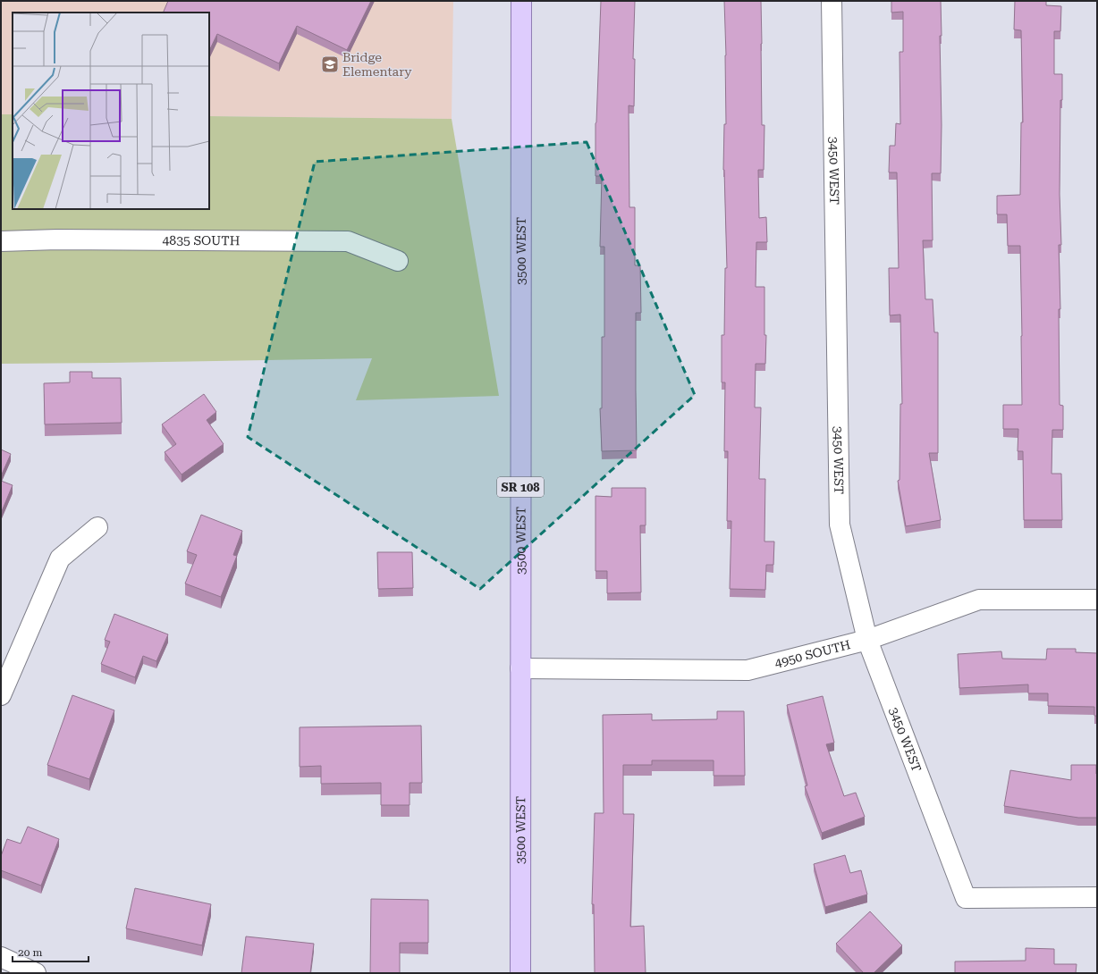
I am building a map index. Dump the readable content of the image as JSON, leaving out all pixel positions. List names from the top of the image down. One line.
{"streets":{"main road":["3500 WEST","SR 108"],"street":["3450 WEST","4835 SOUTH","4950 SOUTH"]},"crossings":[["3450 WEST","4950 SOUTH"],["3500 WEST","4950 SOUTH"]],"places":{"school or university":["Bridge Elementary"]},"scale_bar":"20 m"}
